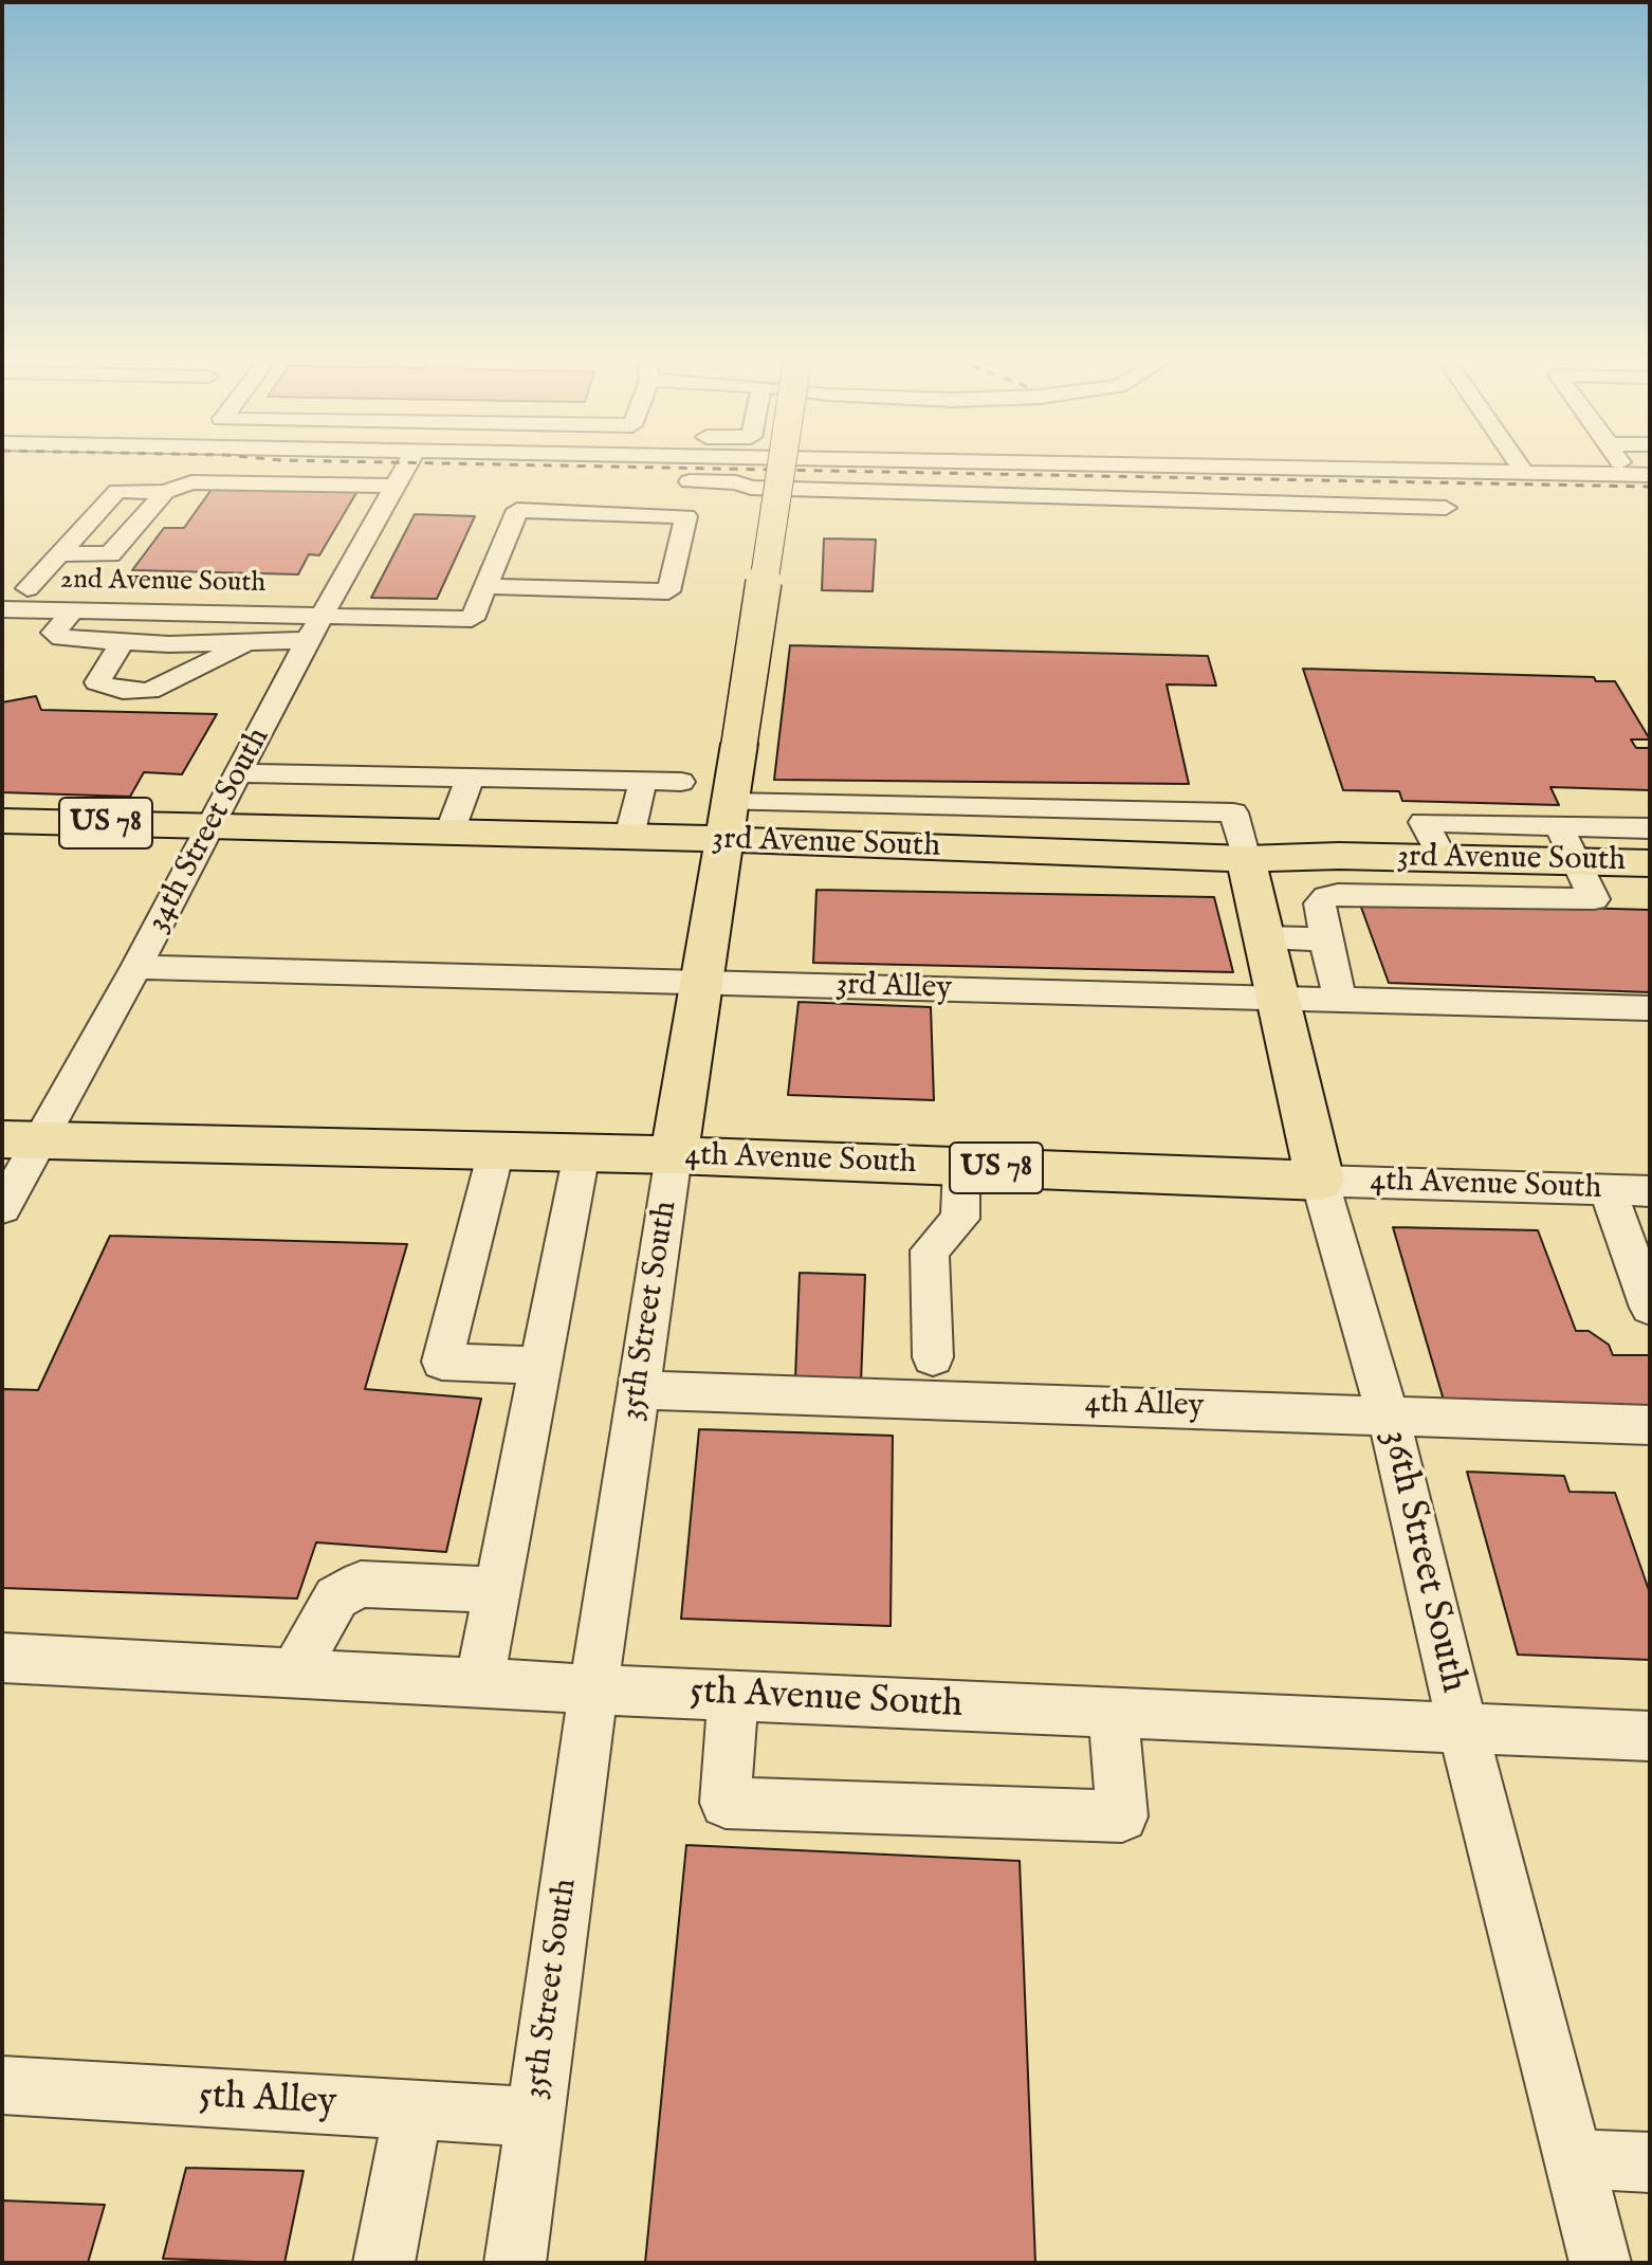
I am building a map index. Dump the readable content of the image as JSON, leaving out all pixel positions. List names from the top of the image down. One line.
{"streets":{"main road":["US 78","3rd Avenue South","4th Avenue South","35th Street South","36th Street South"],"street":["2nd Avenue South","34th Street South","3rd Alley","4th Alley","5th Avenue South","5th Alley"]},"crossings":[["2nd Avenue South","34th Street South"],["34th Street South","3rd Avenue South"],["34th Street South","3rd Alley"],["34th Street South","4th Avenue South"],["3rd Avenue South","35th Street South"],["3rd Avenue South","36th Street South"],["3rd Alley","35th Street South"],["3rd Alley","36th Street South"],["4th Avenue South","35th Street South"],["4th Avenue South","36th Street South"],["35th Street South","4th Alley"],["35th Street South","5th Avenue South"],["35th Street South","5th Alley"],["4th Alley","36th Street South"],["36th Street South","5th Avenue South"]]}
